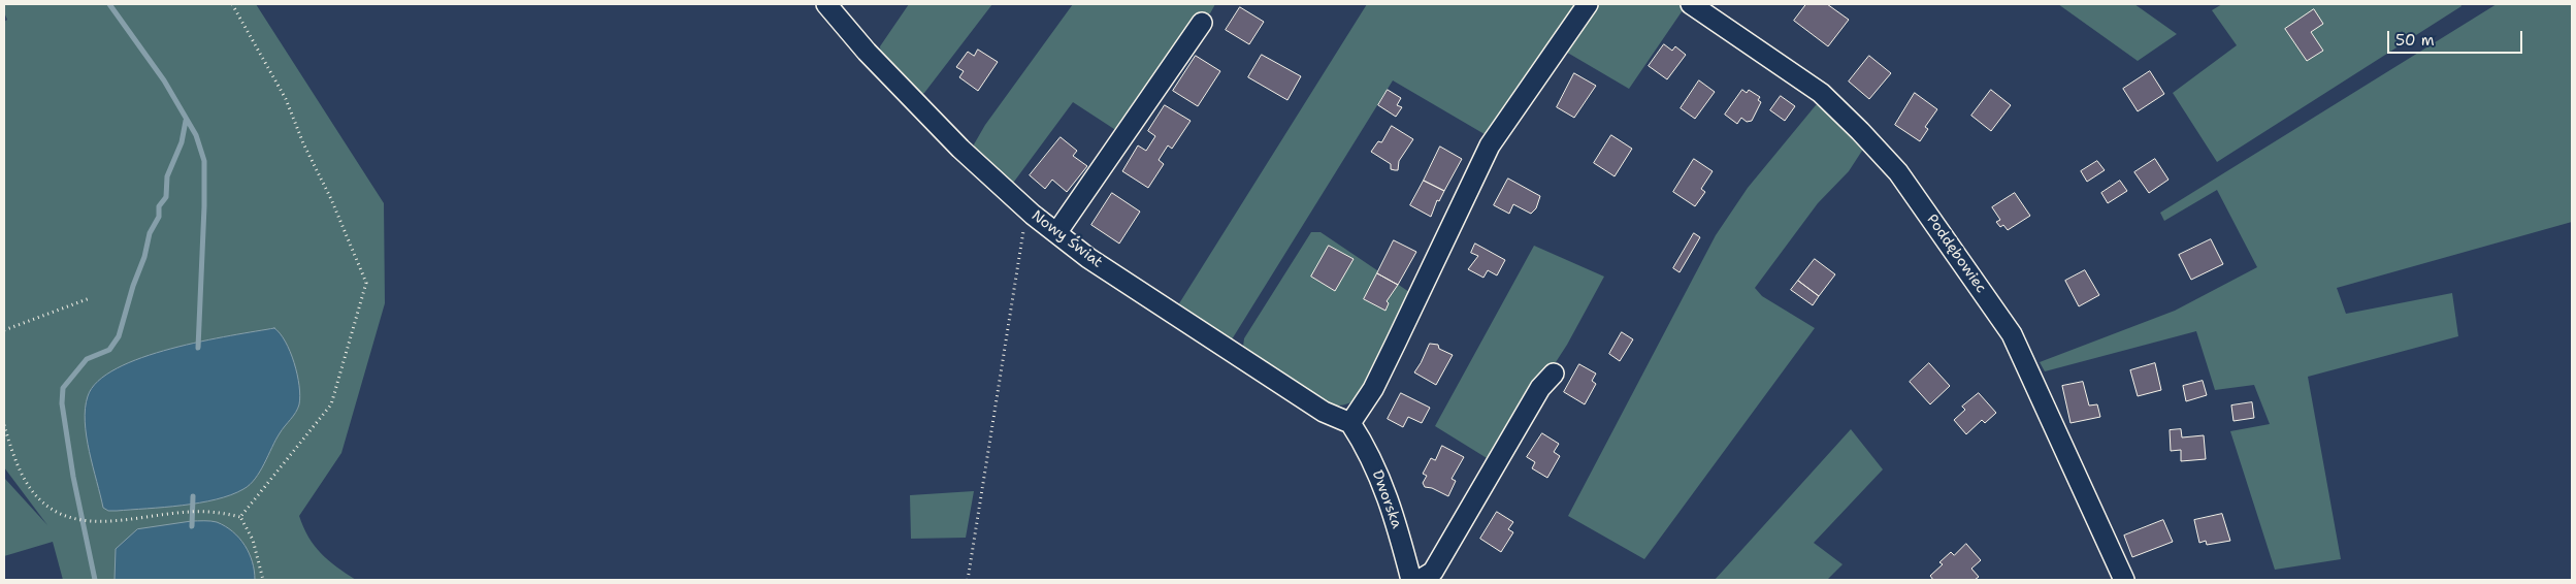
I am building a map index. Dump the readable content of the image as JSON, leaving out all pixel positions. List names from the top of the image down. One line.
{"streets":{"street":["Nowy Świat","Poddębowiec","Dworska"]},"crossings":[["Nowy Świat","Dworska"]],"scale_bar":"50 m"}
